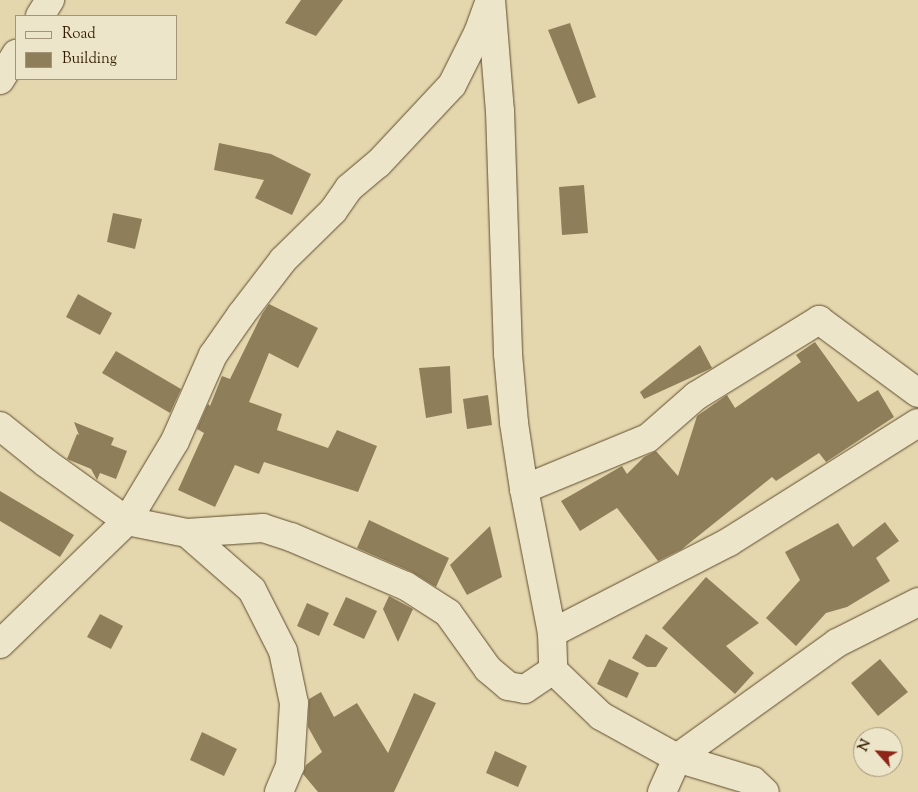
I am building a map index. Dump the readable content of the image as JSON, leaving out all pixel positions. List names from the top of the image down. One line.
{"legend":["Road","Building"],"north":"top left"}
